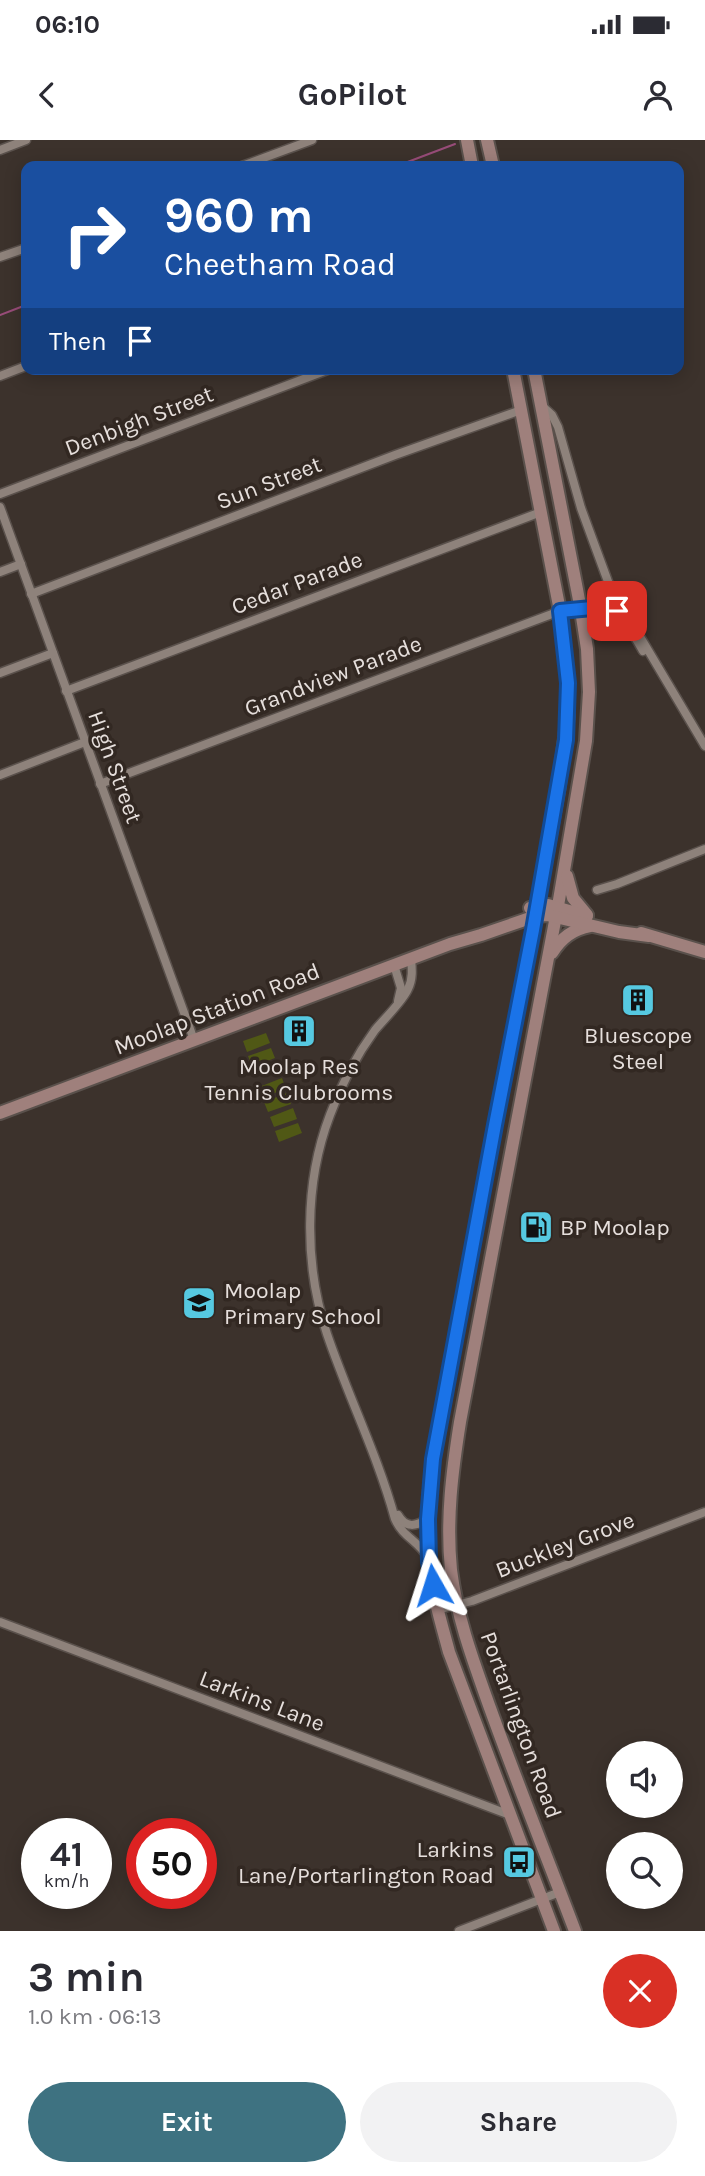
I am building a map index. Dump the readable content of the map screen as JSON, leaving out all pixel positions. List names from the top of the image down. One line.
{"streets":{"main road":["Moolap Station Road","Portarlington Road"],"street":["Denbigh Street","Sun Street","Cedar Parade","Grandview Parade","High Street","Buckley Grove","Larkins Lane"]},"crossings":[["Sun Street","High Street"],["Sun Street","Portarlington Road"],["Cedar Parade","High Street"],["Cedar Parade","Portarlington Road"],["Grandview Parade","High Street"],["Grandview Parade","Portarlington Road"],["High Street","Moolap Station Road"],["Moolap Station Road","Portarlington Road"],["Buckley Grove","Portarlington Road"],["Larkins Lane","Portarlington Road"]],"places":{"building":["Bluescope Steel","Moolap Res Tennis Clubrooms"],"fuel station":["BP Moolap"],"school or university":["Moolap Primary School"],"bus stop":["Larkins Lane/Portarlington Road"]},"page":{"status":"06:10","header":"GoPilot","turn":["960 m","Cheetham Road"],"then":"Then","speed":"41 km/h","limit":"50","heading":["3 min","1.0 km · 06:13"],"buttons":["Exit","Share"]}}
